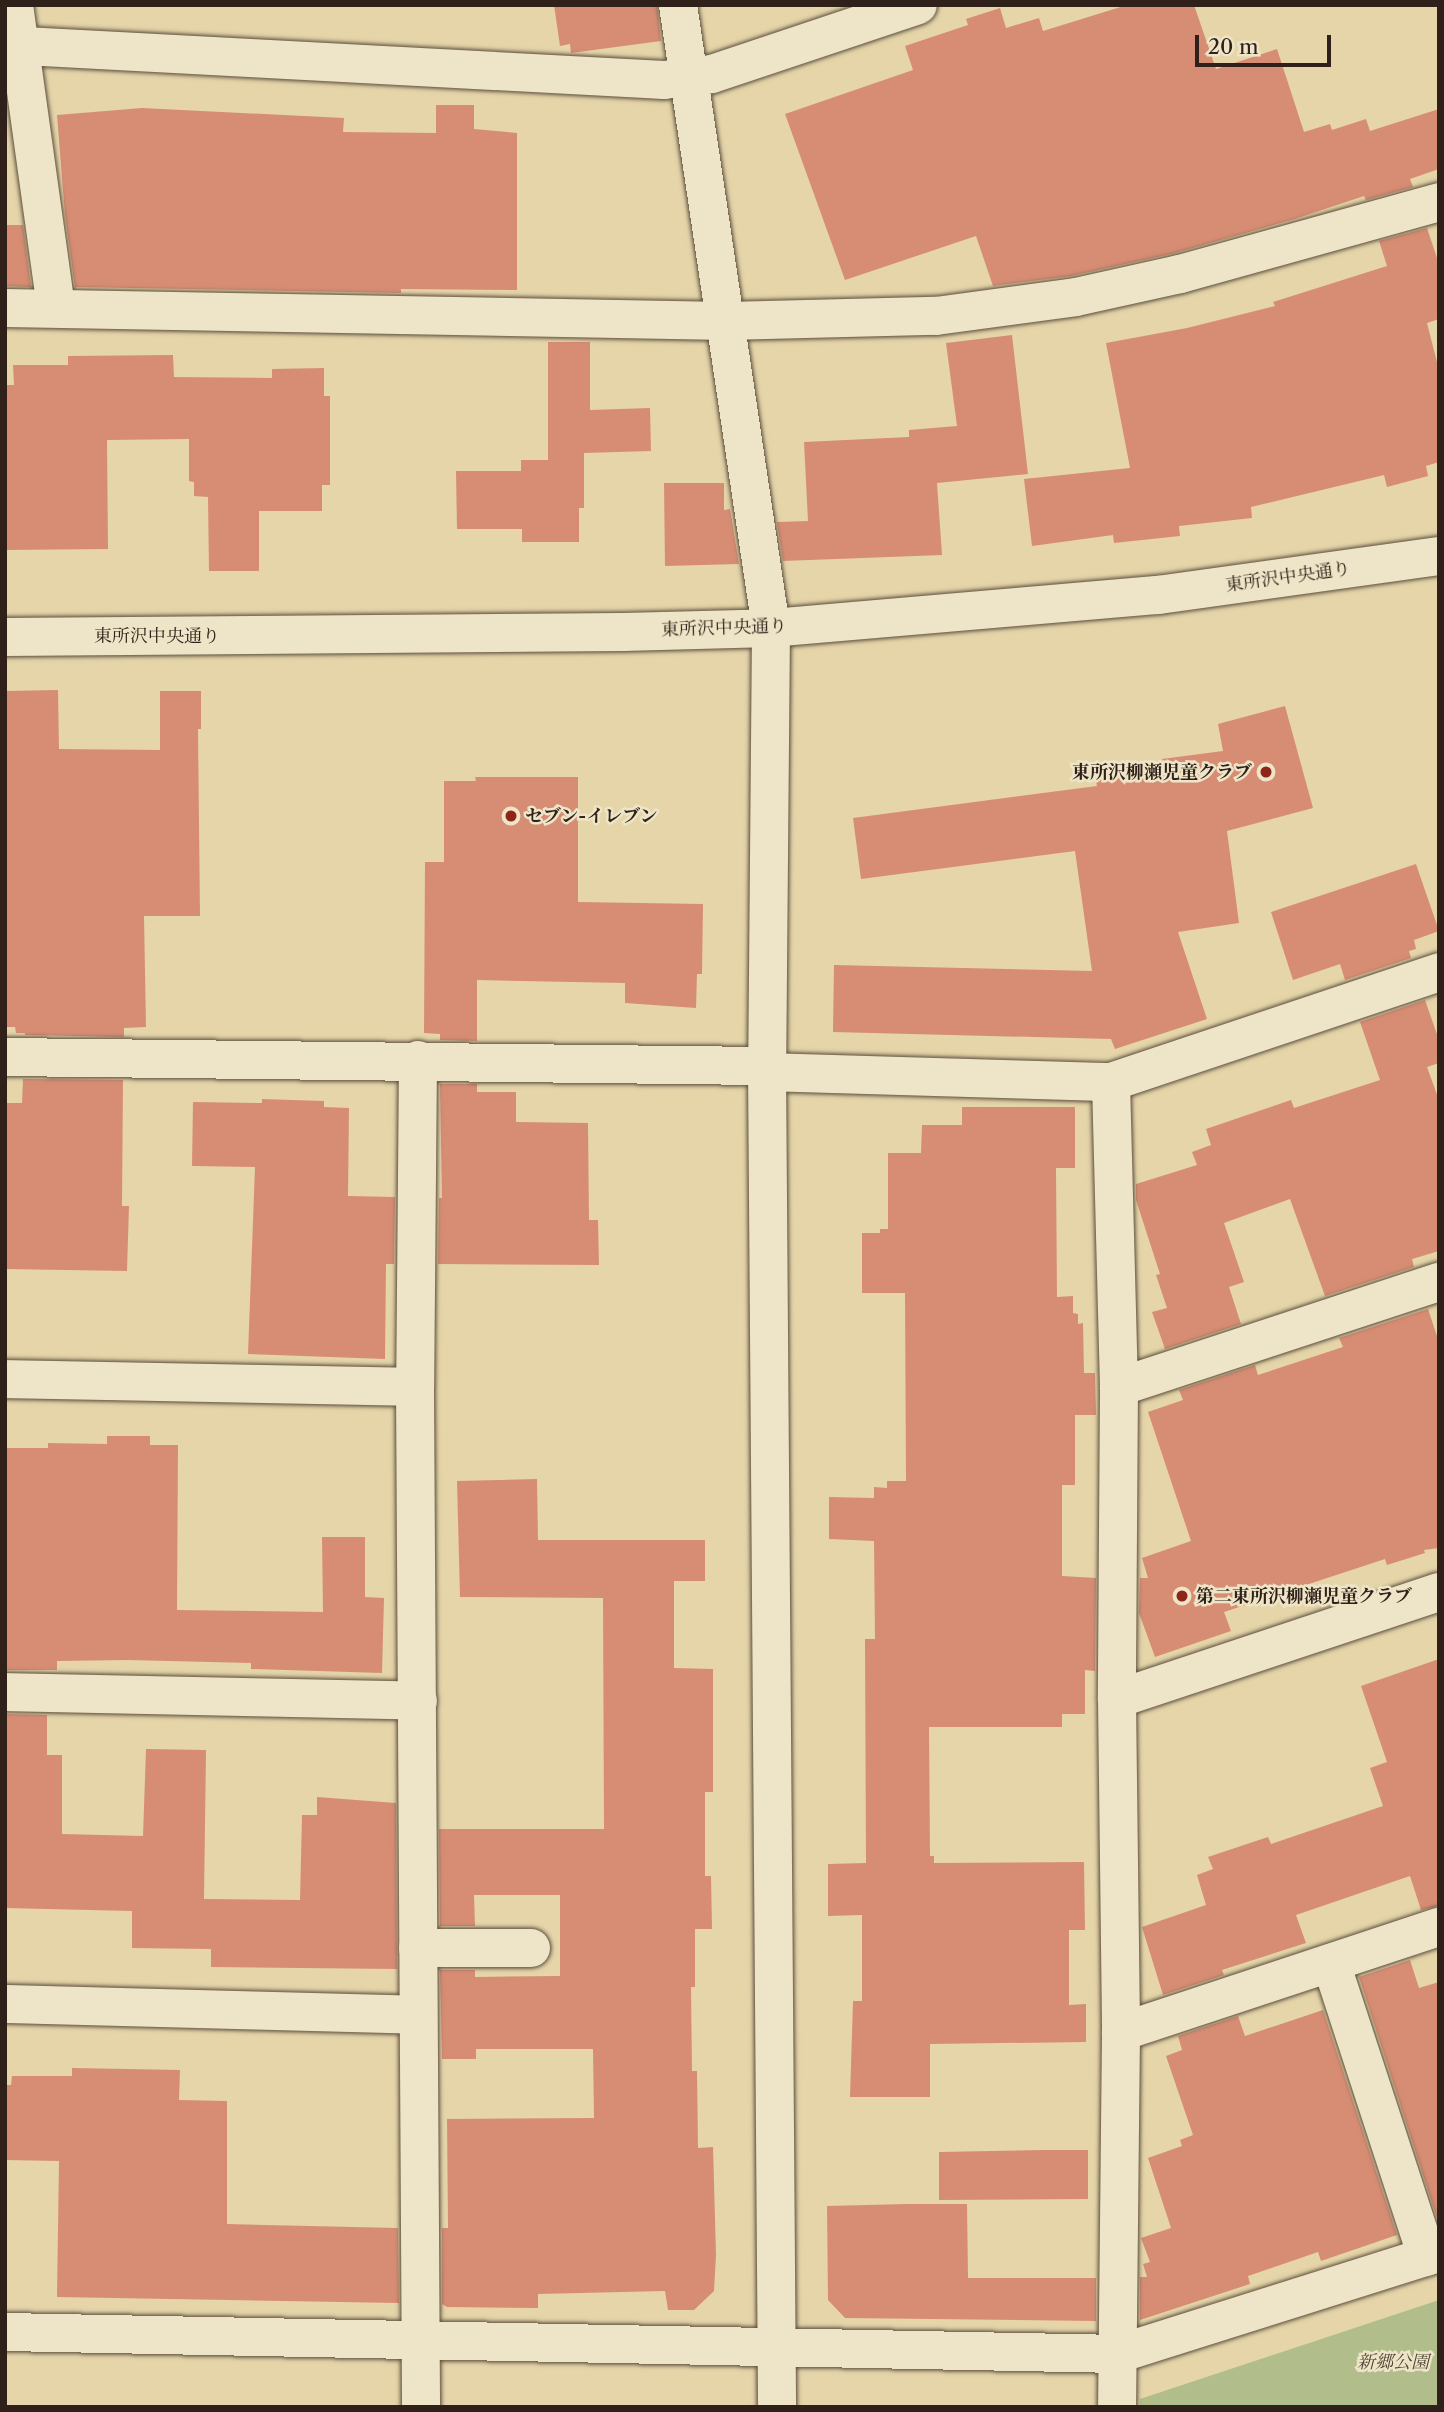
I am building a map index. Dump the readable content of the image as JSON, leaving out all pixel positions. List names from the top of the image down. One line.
{"streets":{"street":["東所沢中央通り"]},"parks":["新郷公園"],"places":["東所沢柳瀬児童クラブ","セブン-イレブン","第二東所沢柳瀬児童クラブ"],"scale_bar":"20 m"}
